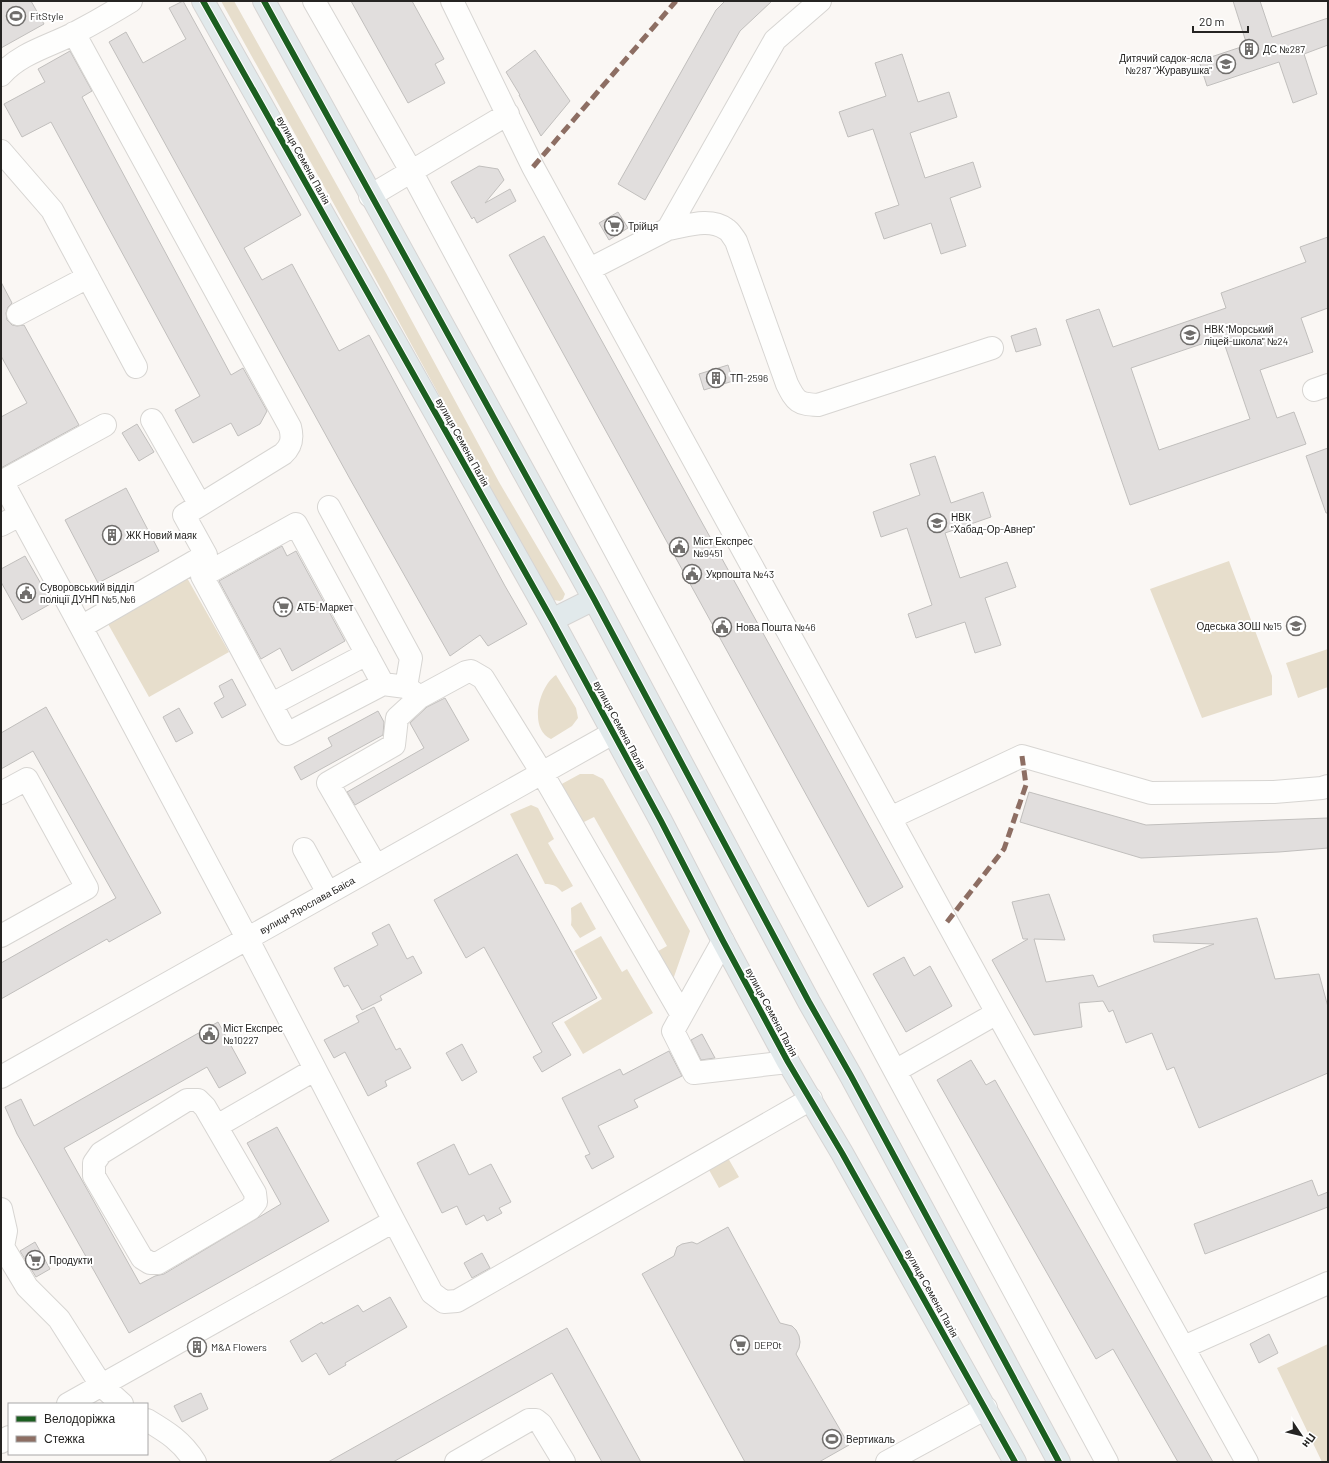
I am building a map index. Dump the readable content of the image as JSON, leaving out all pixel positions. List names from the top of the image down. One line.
{"streets":{"main road":["вулиця Семена Палія"],"street":["вулиця Ярослава Баіса"]},"crossings":[["вулиця Семена Палія","вулиця Ярослава Баіса"]],"places":{"sports":["FitStyle","Вертикаль"],"building":["ДС №287","ТП-2596","ЖК Новий маяк","M&A Flowers"],"school or university":["Дитячий садок-ясла №287 \"Журавушка\"","НВК \"Морський ліцей-школа\" №24","НВК \"Хабад-Ор-Авнер\"","Одеська ЗОШ №15"],"supermarket":["Трійця","АТБ-Маркет","Продукти","DEPOt"],"public building":["Міст Експрес №9451","Укрпошта №43","Суворовський відділ поліції ДУНП №5,№6","Нова Пошта №46","Міст Експрес №10227"]},"legend":["Велодоріжка","Стежка"],"scale_bar":"20 m","north":"bottom right"}
